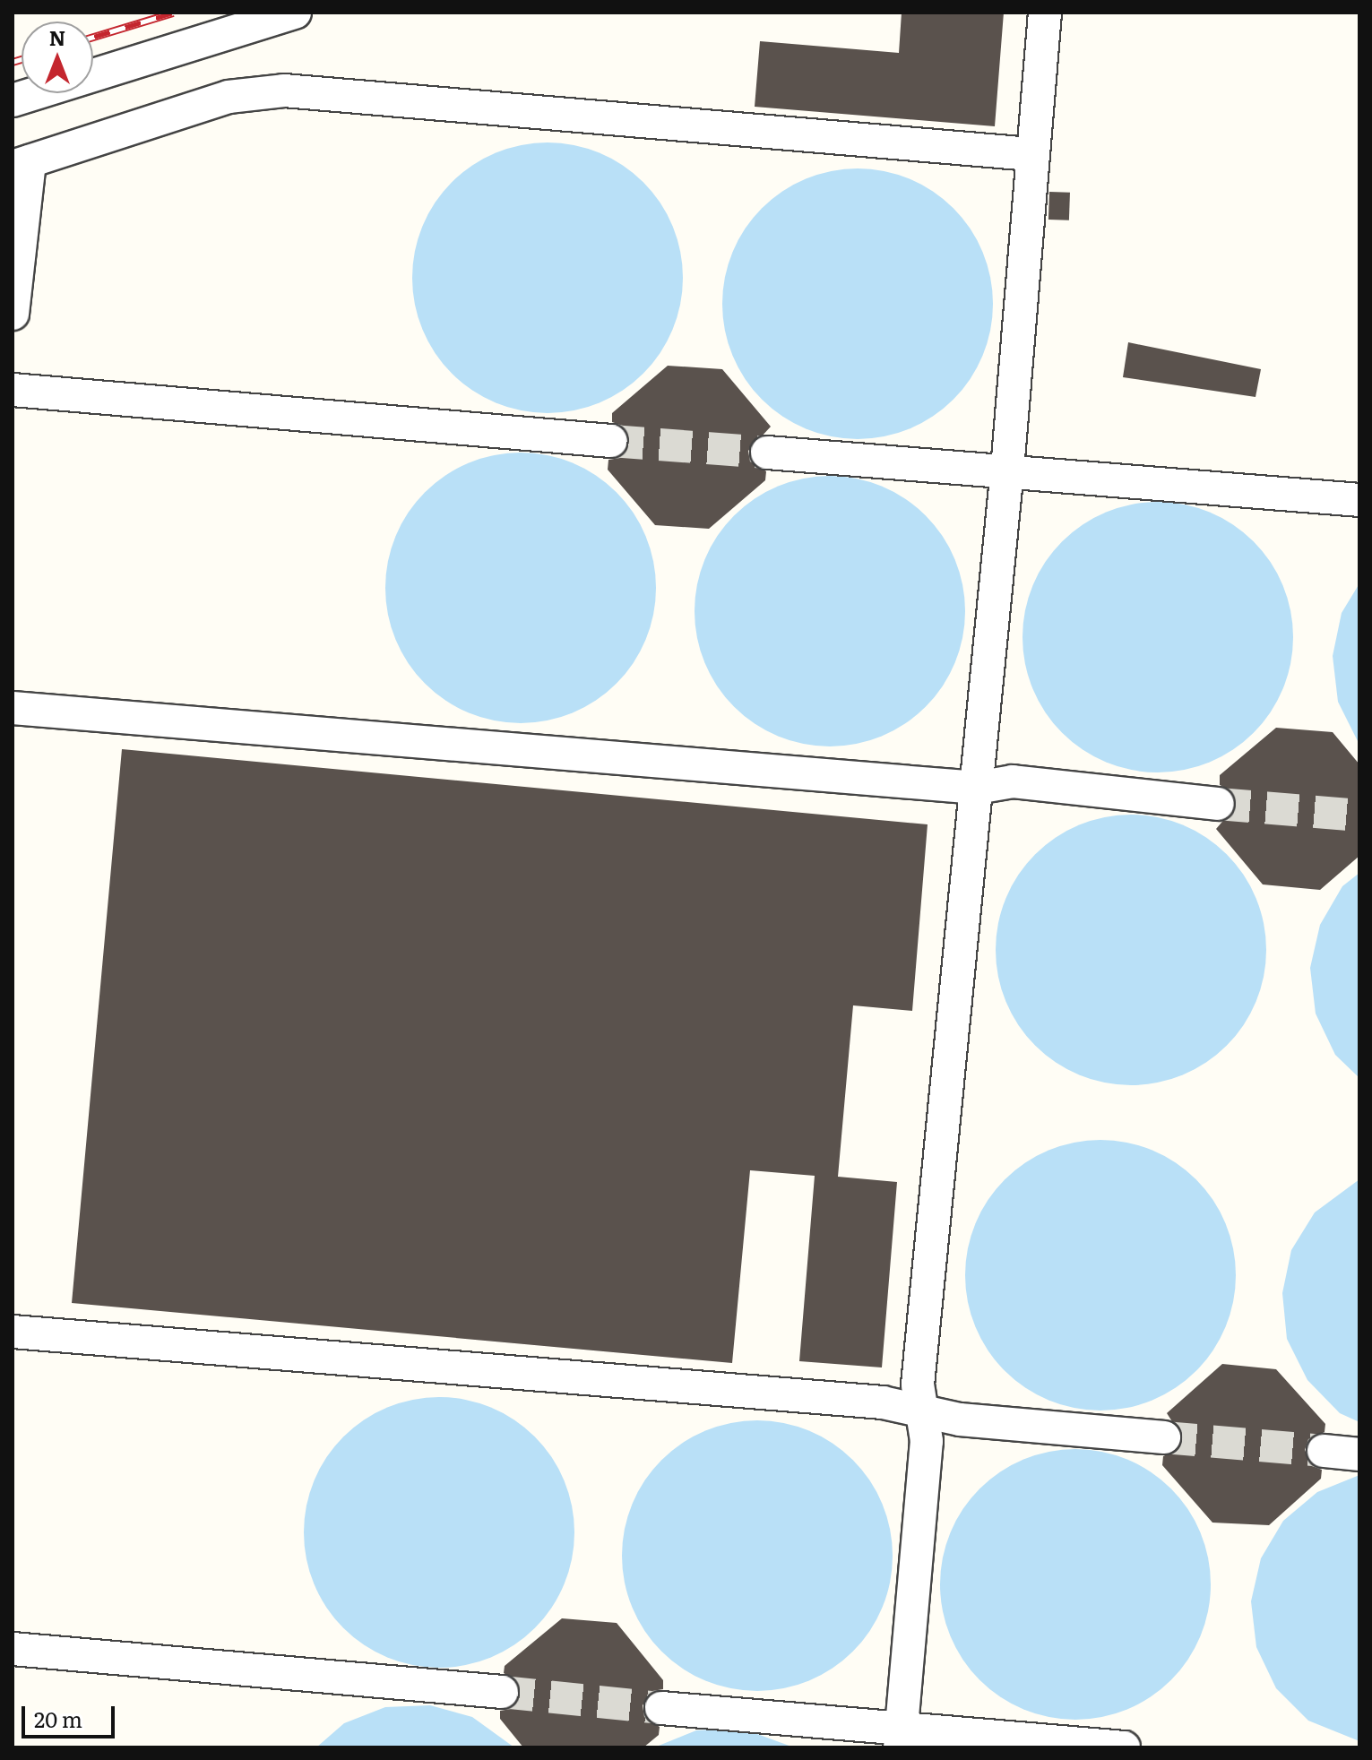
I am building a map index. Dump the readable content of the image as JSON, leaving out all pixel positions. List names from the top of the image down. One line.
{"scale_bar":"20 m","north":"top"}
